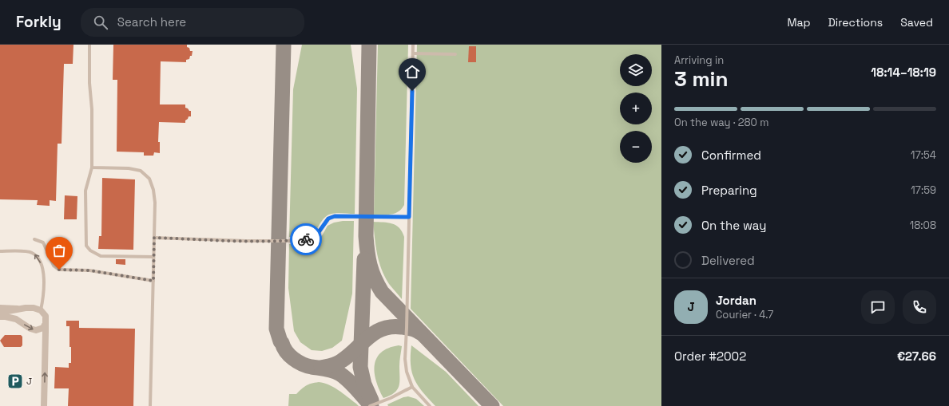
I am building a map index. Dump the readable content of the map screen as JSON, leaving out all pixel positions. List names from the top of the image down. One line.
{"places":{"parking":["J"]},"page":{"header":"Forkly","search":"Search here","nav":["Map","Directions","Saved"],"heading":["3 min","Arriving in","18:14–18:19"],"panel":["Jordan","Courier · 4.7","Order #2002","€27.66"],"map_buttons":["+","−"],"bar":"On the way · 280 m","list":[["Confirmed","17:54"],["Preparing","17:59"],["On the way","18:08"],"Delivered"],"round":"J"}}
